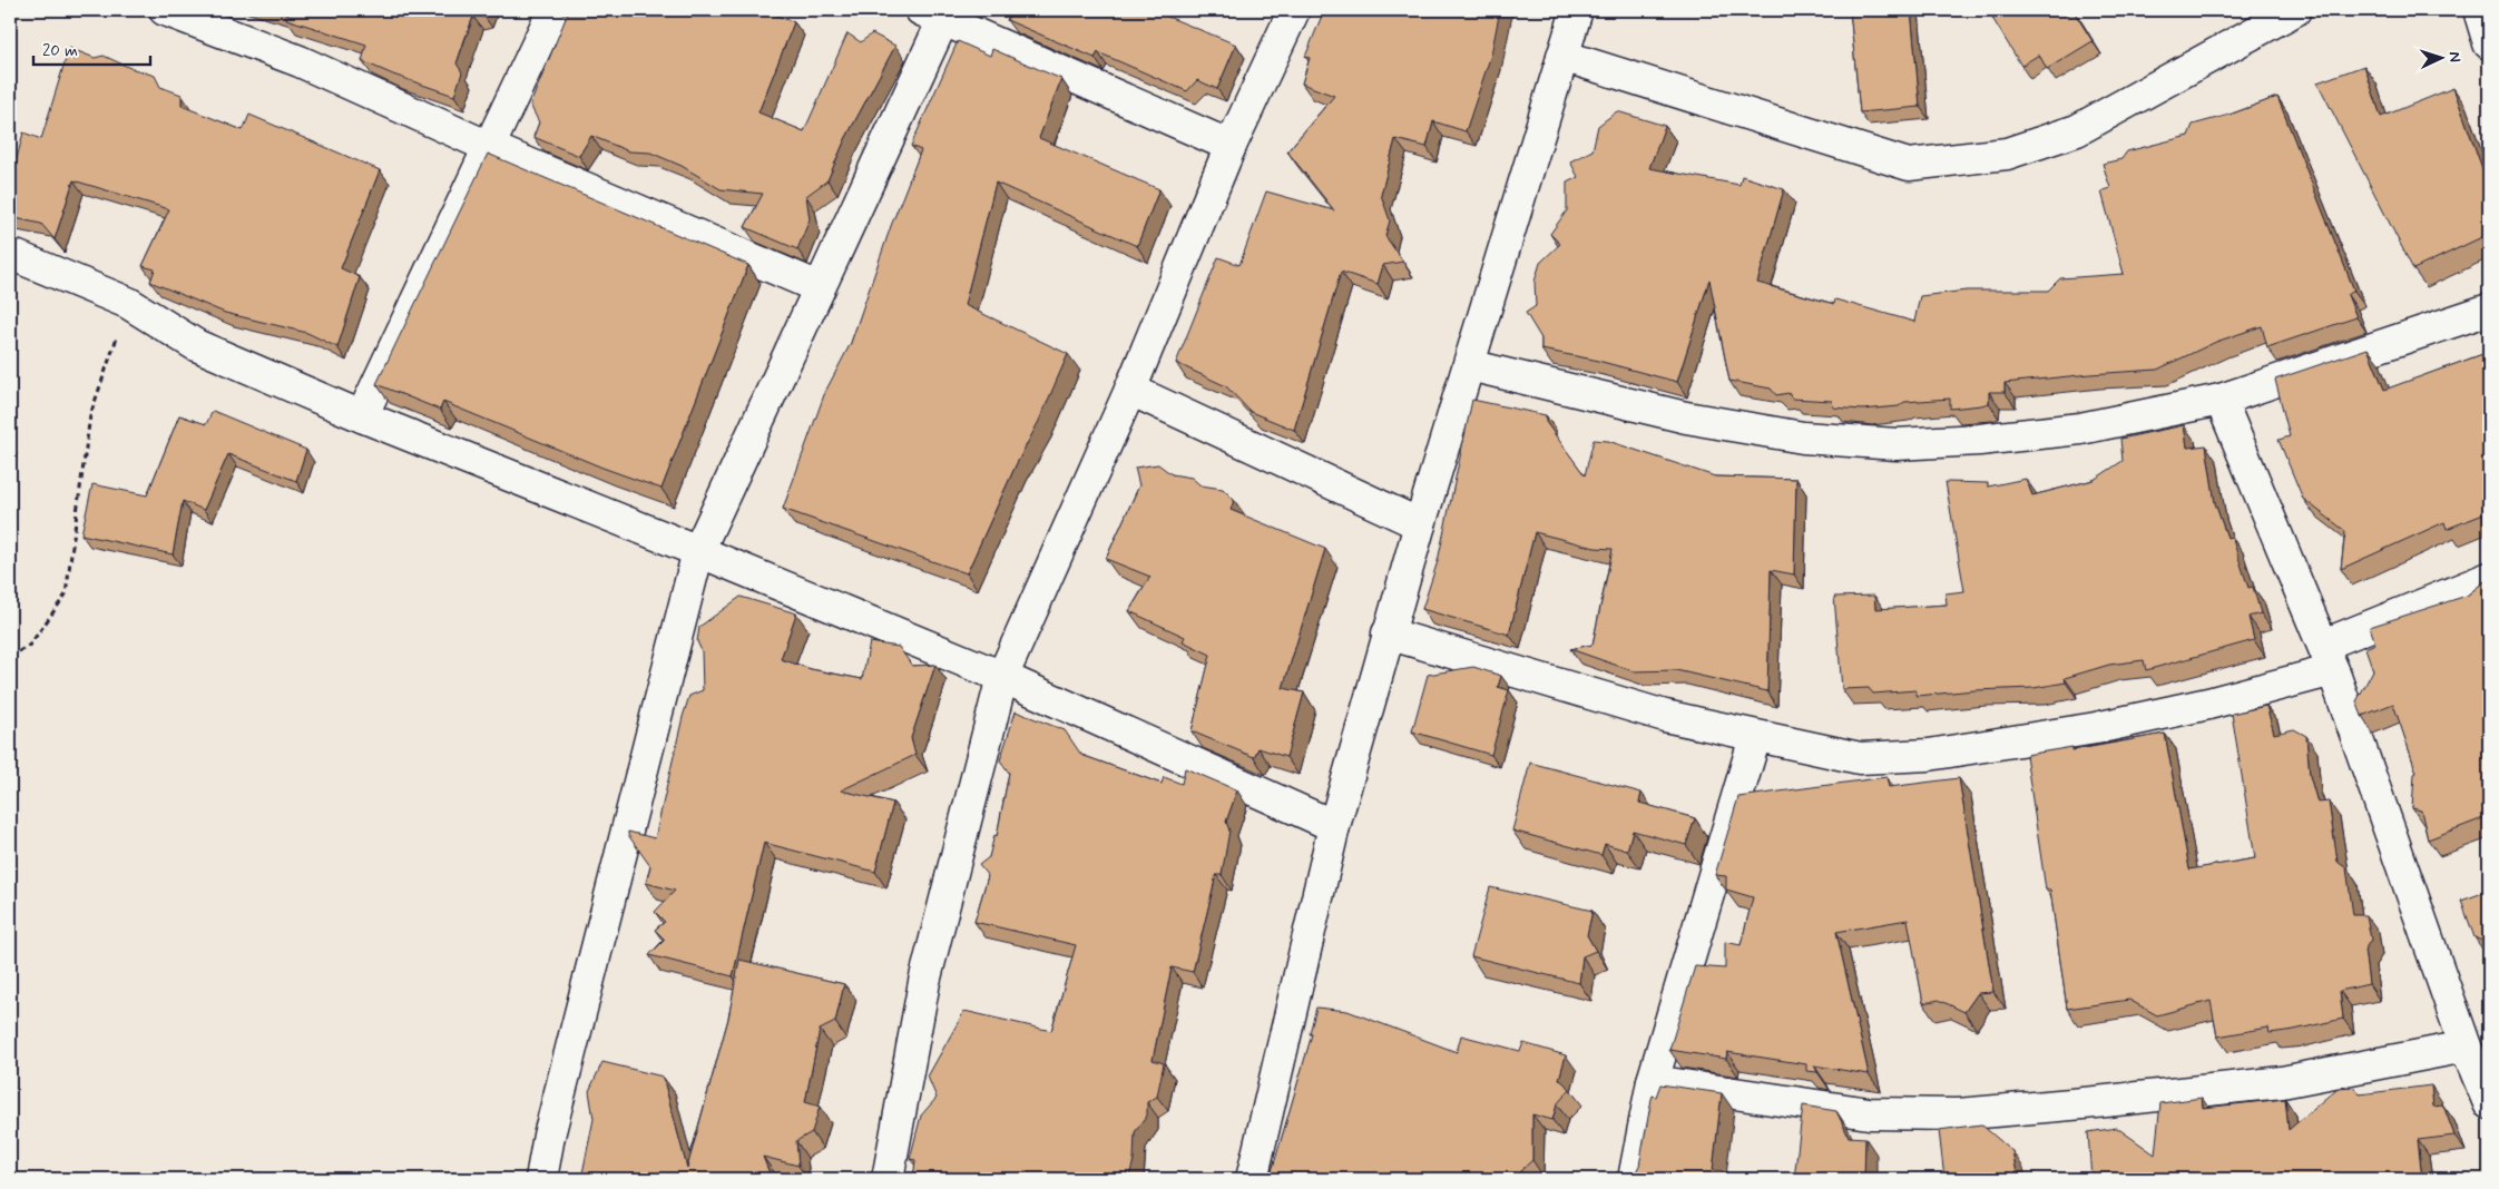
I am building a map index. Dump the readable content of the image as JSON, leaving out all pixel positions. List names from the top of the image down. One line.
{"scale_bar":"20 m","north":"right"}
